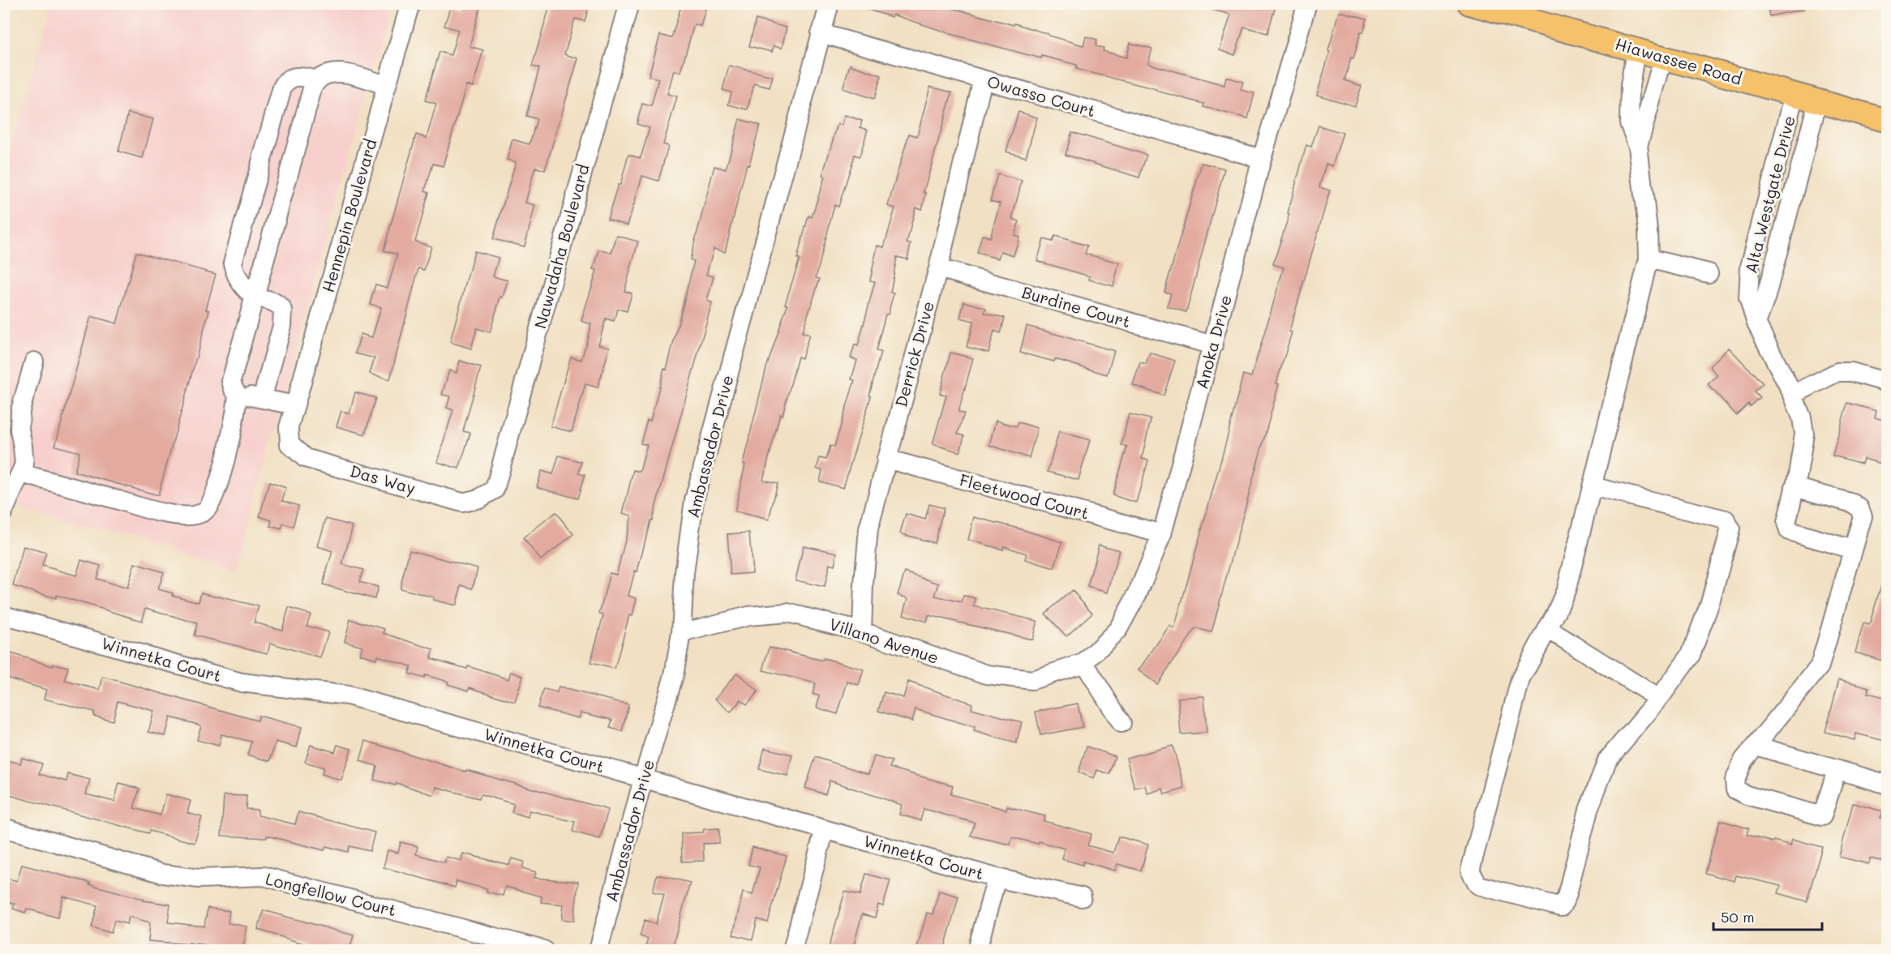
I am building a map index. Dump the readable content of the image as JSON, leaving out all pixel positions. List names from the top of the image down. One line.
{"streets":{"main road":["Hiawassee Road"],"street":["Owasso Court","Alta Westgate Drive","Hennepin Boulevard","Nawadaha Boulevard","Burdine Court","Anoka Drive","Derrick Drive","Ambassador Drive","Das Way","Fleetwood Court","Villano Avenue","Winnetka Court","Longfellow Court"]},"crossings":[["Hiawassee Road","Alta Westgate Drive"],["Owasso Court","Anoka Drive"],["Owasso Court","Derrick Drive"],["Owasso Court","Ambassador Drive"],["Hennepin Boulevard","Das Way"],["Nawadaha Boulevard","Das Way"],["Burdine Court","Anoka Drive"],["Burdine Court","Derrick Drive"],["Anoka Drive","Fleetwood Court"],["Anoka Drive","Villano Avenue"],["Derrick Drive","Fleetwood Court"],["Derrick Drive","Villano Avenue"],["Ambassador Drive","Villano Avenue"],["Ambassador Drive","Winnetka Court"]],"scale_bar":"50 m"}
